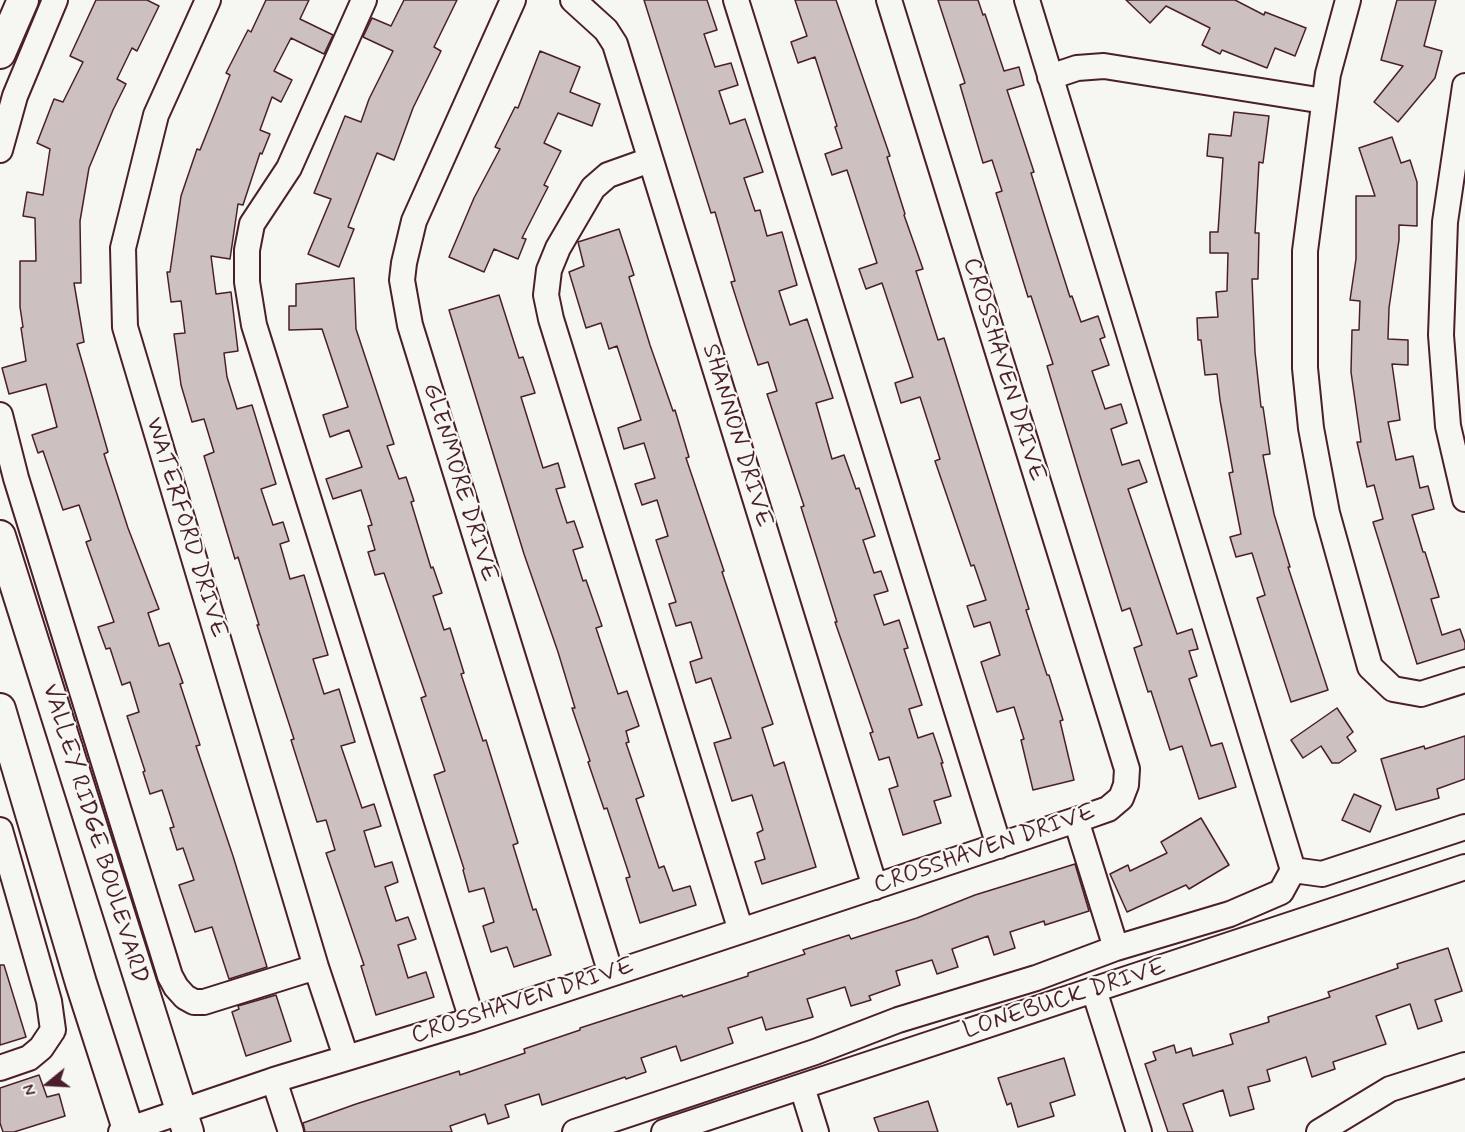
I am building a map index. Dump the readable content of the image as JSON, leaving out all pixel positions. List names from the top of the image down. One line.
{"streets":{"main road":["VALLEY RIDGE BOULEVARD"],"street":["CROSSHAVEN DRIVE","SHANNON DRIVE","GLENMORE DRIVE","WATERFORD DRIVE","LONEBUCK DRIVE"]},"crossings":[["CROSSHAVEN DRIVE","SHANNON DRIVE"],["CROSSHAVEN DRIVE","GLENMORE DRIVE"],["CROSSHAVEN DRIVE","WATERFORD DRIVE"],["CROSSHAVEN DRIVE","VALLEY RIDGE BOULEVARD"]],"north":"left"}
